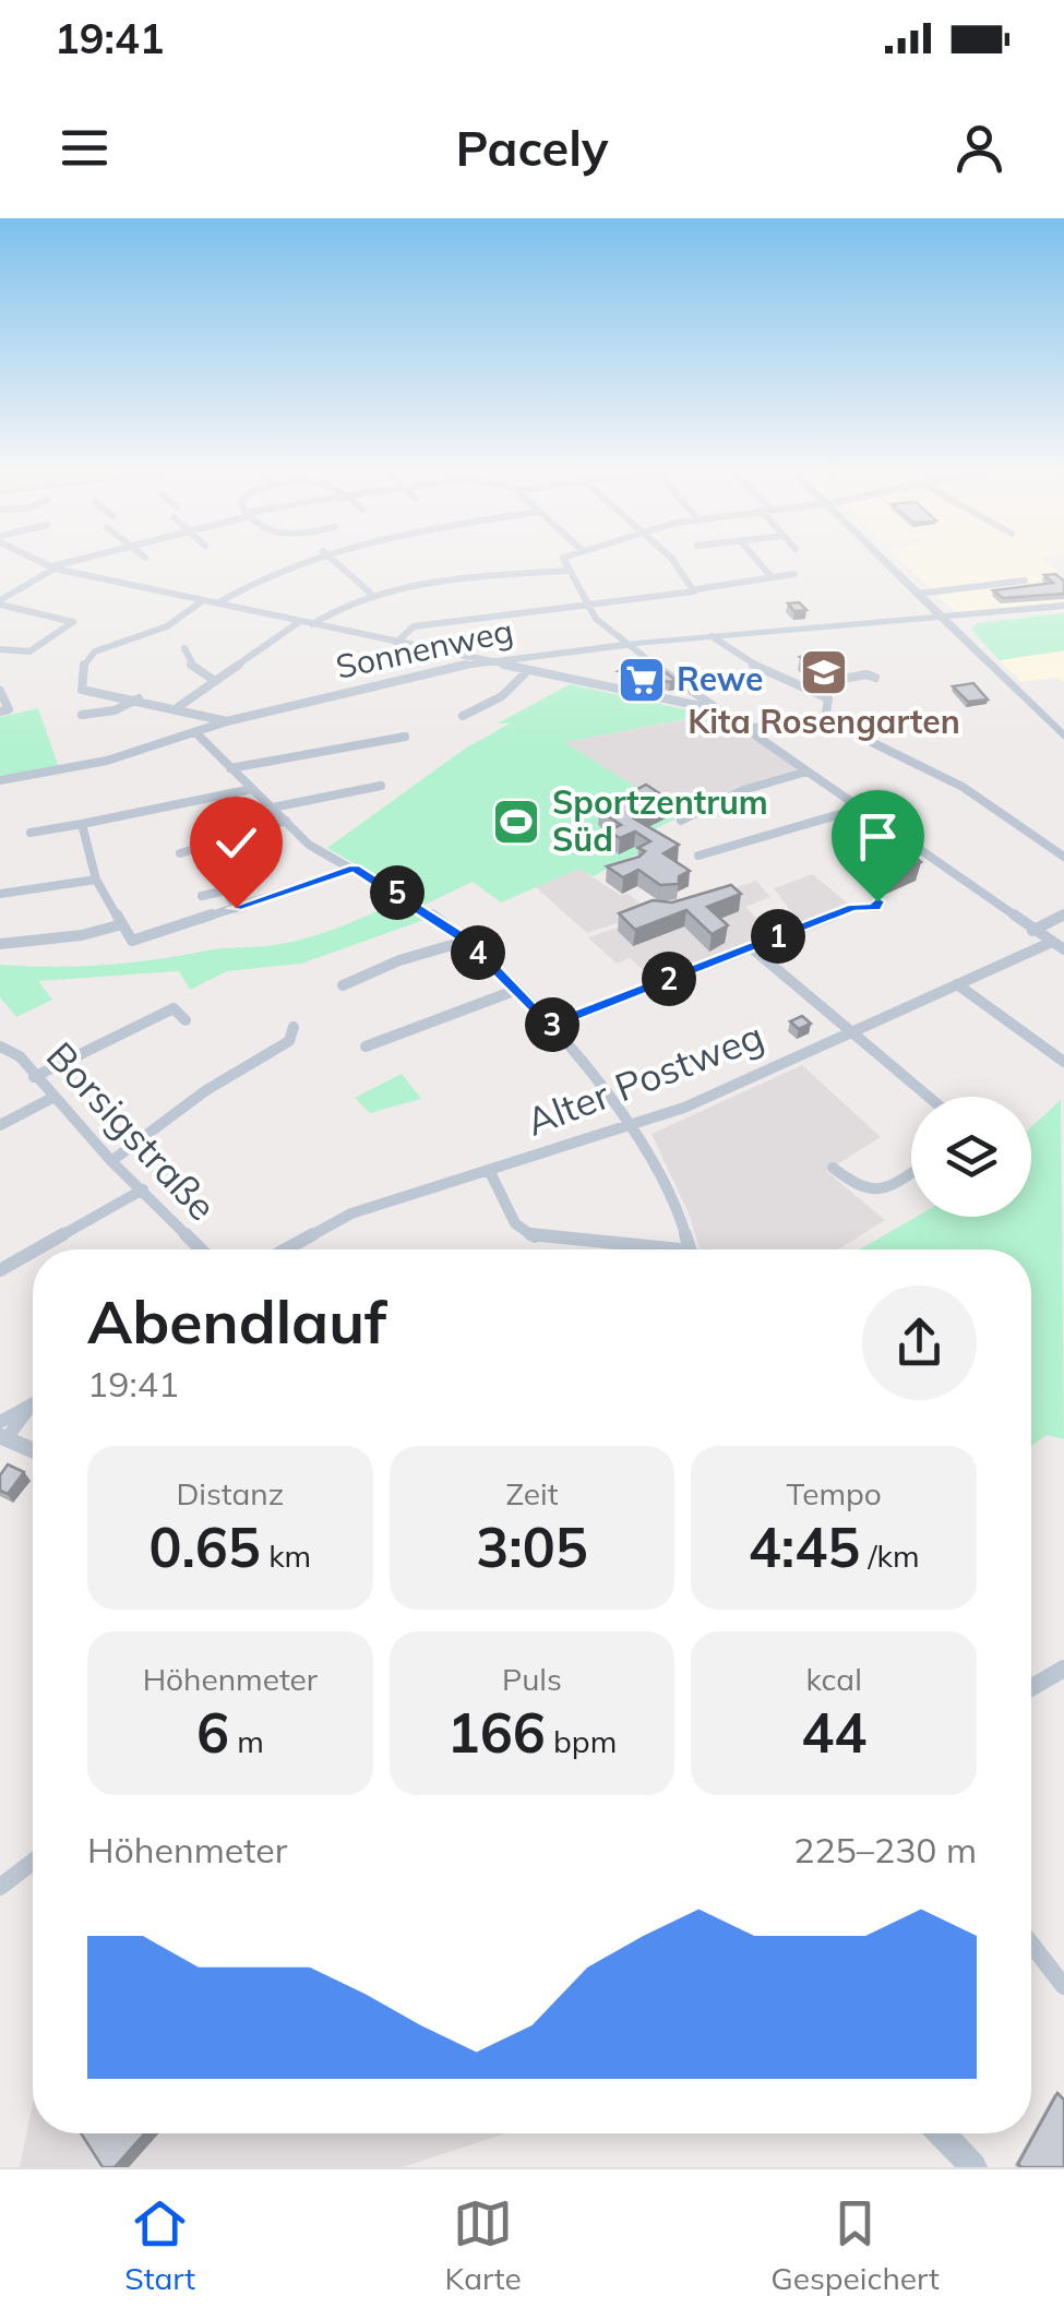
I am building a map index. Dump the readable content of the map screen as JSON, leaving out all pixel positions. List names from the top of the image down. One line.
{"streets":{"street":["Sonnenweg","Alter Postweg","Borsigstraße"]},"places":{"school or university":["Kita Rosengarten"],"supermarket":["Rewe"],"sports":["Sportzentrum Süd"]},"page":{"status":"19:41","header":"Pacely","pins":["5","1","4","2","3"],"heading":["Abendlauf","19:41"],"stats":[["Distanz","0.65 km"],["Zeit","3:05"],["Tempo","4:45 /km"],["Höhenmeter","6 m"],["Puls","166 bpm"],["kcal","44"]],"chart":["Höhenmeter","225–230 m"],"tabs":["Start","Karte","Gespeichert"]}}
